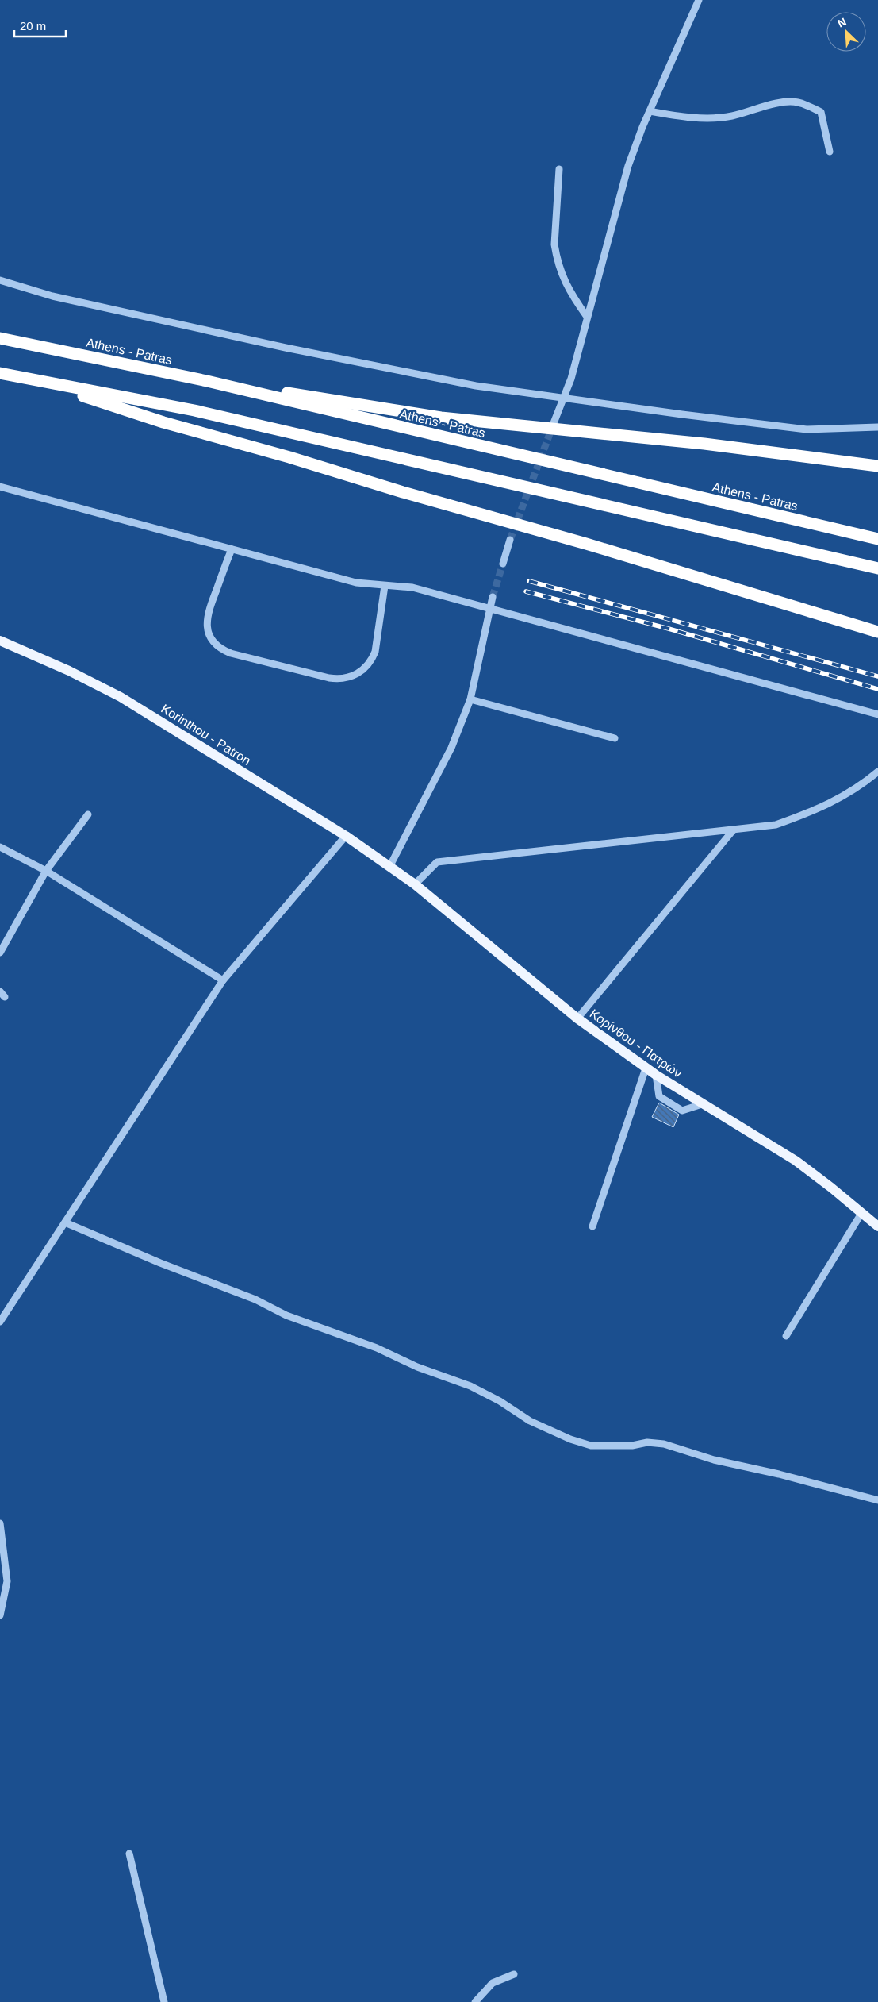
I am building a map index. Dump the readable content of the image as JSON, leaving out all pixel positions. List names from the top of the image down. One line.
{"streets":{"highway":["Athens - Patras"],"main road":["Korinthou - Patron","Κορίνθου - Πατρών"]},"crossings":[["Korinthou - Patron","Κορίνθου - Πατρών"]],"scale_bar":"20 m","north":"top left"}
